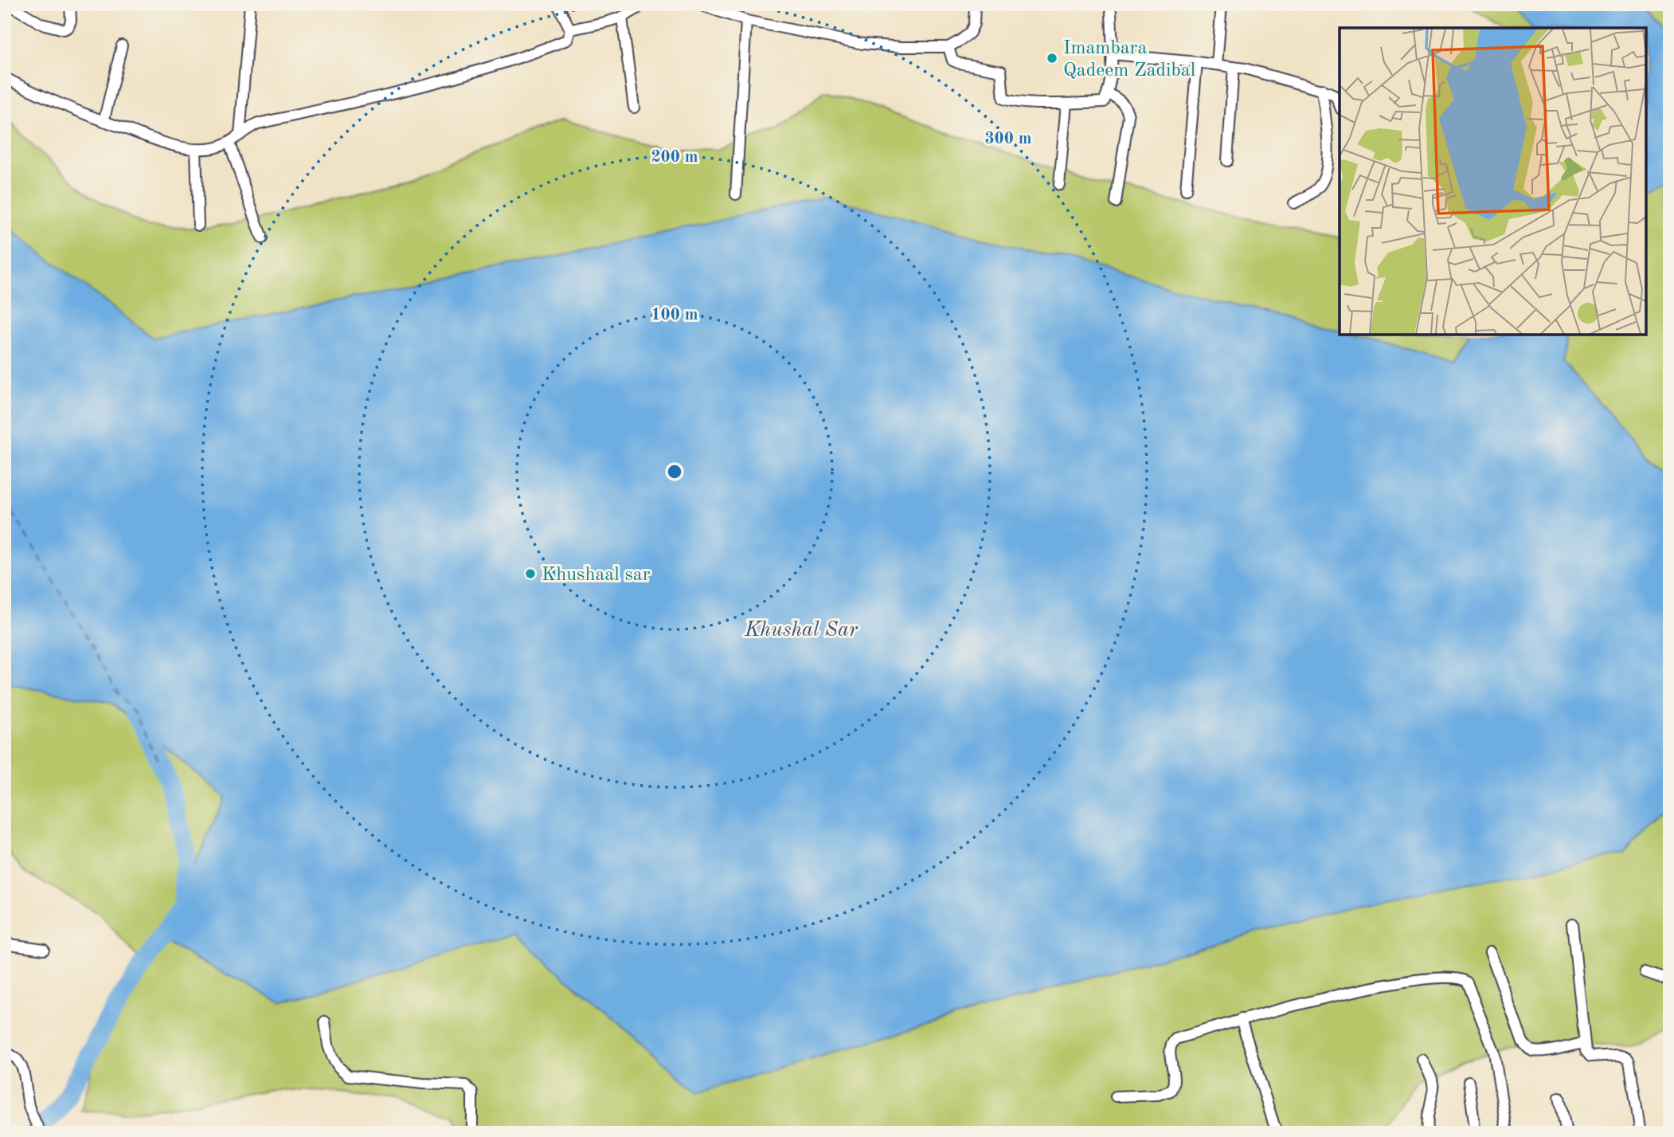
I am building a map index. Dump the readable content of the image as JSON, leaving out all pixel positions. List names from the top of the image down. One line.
{"water":["Khushal Sar"],"places":["Imambara Qadeem Zadibal","Khushaal sar"],"rings":["300 m","200 m","100 m"]}
